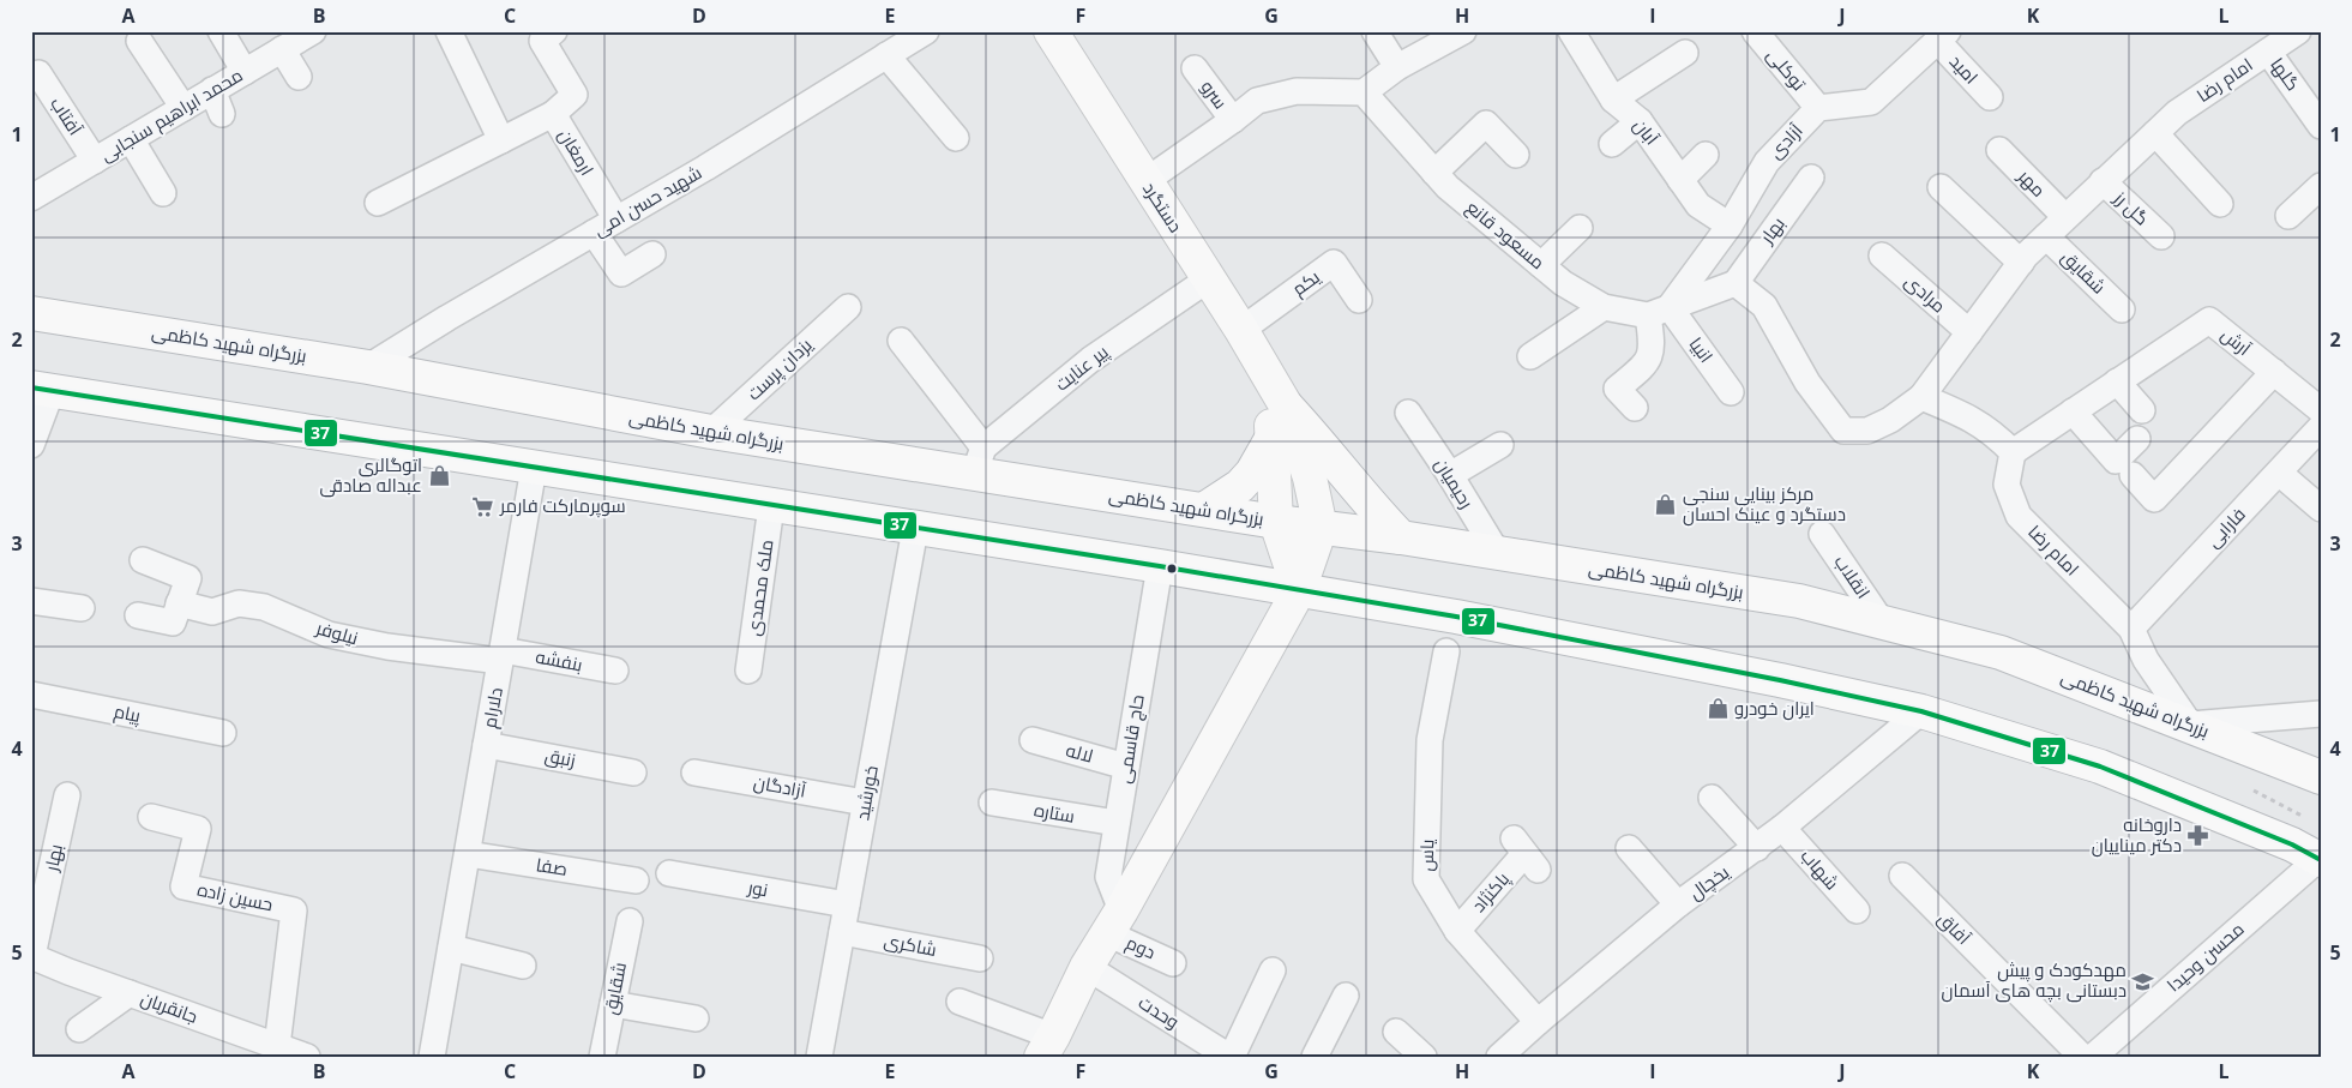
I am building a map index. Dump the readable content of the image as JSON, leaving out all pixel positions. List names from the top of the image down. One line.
{"streets":{"main road":["دستگرد","بزرگراه شهید کاظمی"],"street":["توکلی","امید","گلها","امام رضا","سرو","محمد ابراهیم سنجابی","آفتاب","آبان","آزادی","ارمغان","مهر","شهید حسن امی","گل رز","بهار","مسعود قانع","شقایق","یکم","مرادی","آرش","انبیا","پیر عنایت","یزدان پرست","رحیمیان","فارابی","انقلاب","ملک محمدی","نیلوفر","بنفشه","دلارام","پیام","حاج قاسمی","لاله","زنبق","آزادگان","خورشید","ستاره","یاس","صفا","شهاب","یخچال","نور","پاکنژاد","حسین زاده","آفاق","شاکری","دوم","محسن وحیدا","جانقربان","وحدت"]},"crossings":[["توکلی","آزادی"],["گلها","امام رضا"],["امام رضا","مهر"],["امام رضا","گل رز"],["امام رضا","بهار"],["امام رضا","شقایق"],["امام رضا","مرادی"],["امام رضا","آرش"],["امام رضا","بزرگراه شهید کاظمی"],["امام رضا","فارابی"],["محمد ابراهیم سنجابی","آفتاب"],["آبان","آزادی"],["آزادی","مسعود قانع"],["آزادی","انبیا"],["ارمغان","شهید حسن امی"],["شهید حسن امی","بزرگراه شهید کاظمی"],["دستگرد","یکم"],["دستگرد","بزرگراه شهید کاظمی"],["دستگرد","پیر عنایت"],["بهار","جانقربان"],["مسعود قانع","انبیا"],["بزرگراه شهید کاظمی","پیر عنایت"],["بزرگراه شهید کاظمی","یزدان پرست"],["بزرگراه شهید کاظمی","رحیمیان"],["بزرگراه شهید کاظمی","انقلاب"],["نیلوفر","بنفشه"],["نیلوفر","دلارام"],["بنفشه","دلارام"],["دلارام","زنبق"],["دلارام","صفا"],["حاج قاسمی","لاله"],["حاج قاسمی","ستاره"],["حاج قاسمی","دوم"],["آزادگان","خورشید"],["خورشید","نور"],["خورشید","شاکری"],["یاس","یخچال"],["یاس","پاکنژاد"],["شهاب","یخچال"],["حسین زاده","جانقربان"]],"places":{"shop":["اتوگالری عبداله صادقی","مرکز بینایی سنجی دستگرد و عینک احسان","ایران خودرو"],"supermarket":["سوپرمارکت فارمر"],"pharmacy":["داروخانه دکتر میناییان"],"school or university":["مهدکودک و پیش دبستانی بچه های آسمان"]},"lines":["transit line 37"],"grid":{"columns":["A","B","C","D","E","F","G","H","I","J","K","L"],"rows":["1","2","3","4","5"]}}
